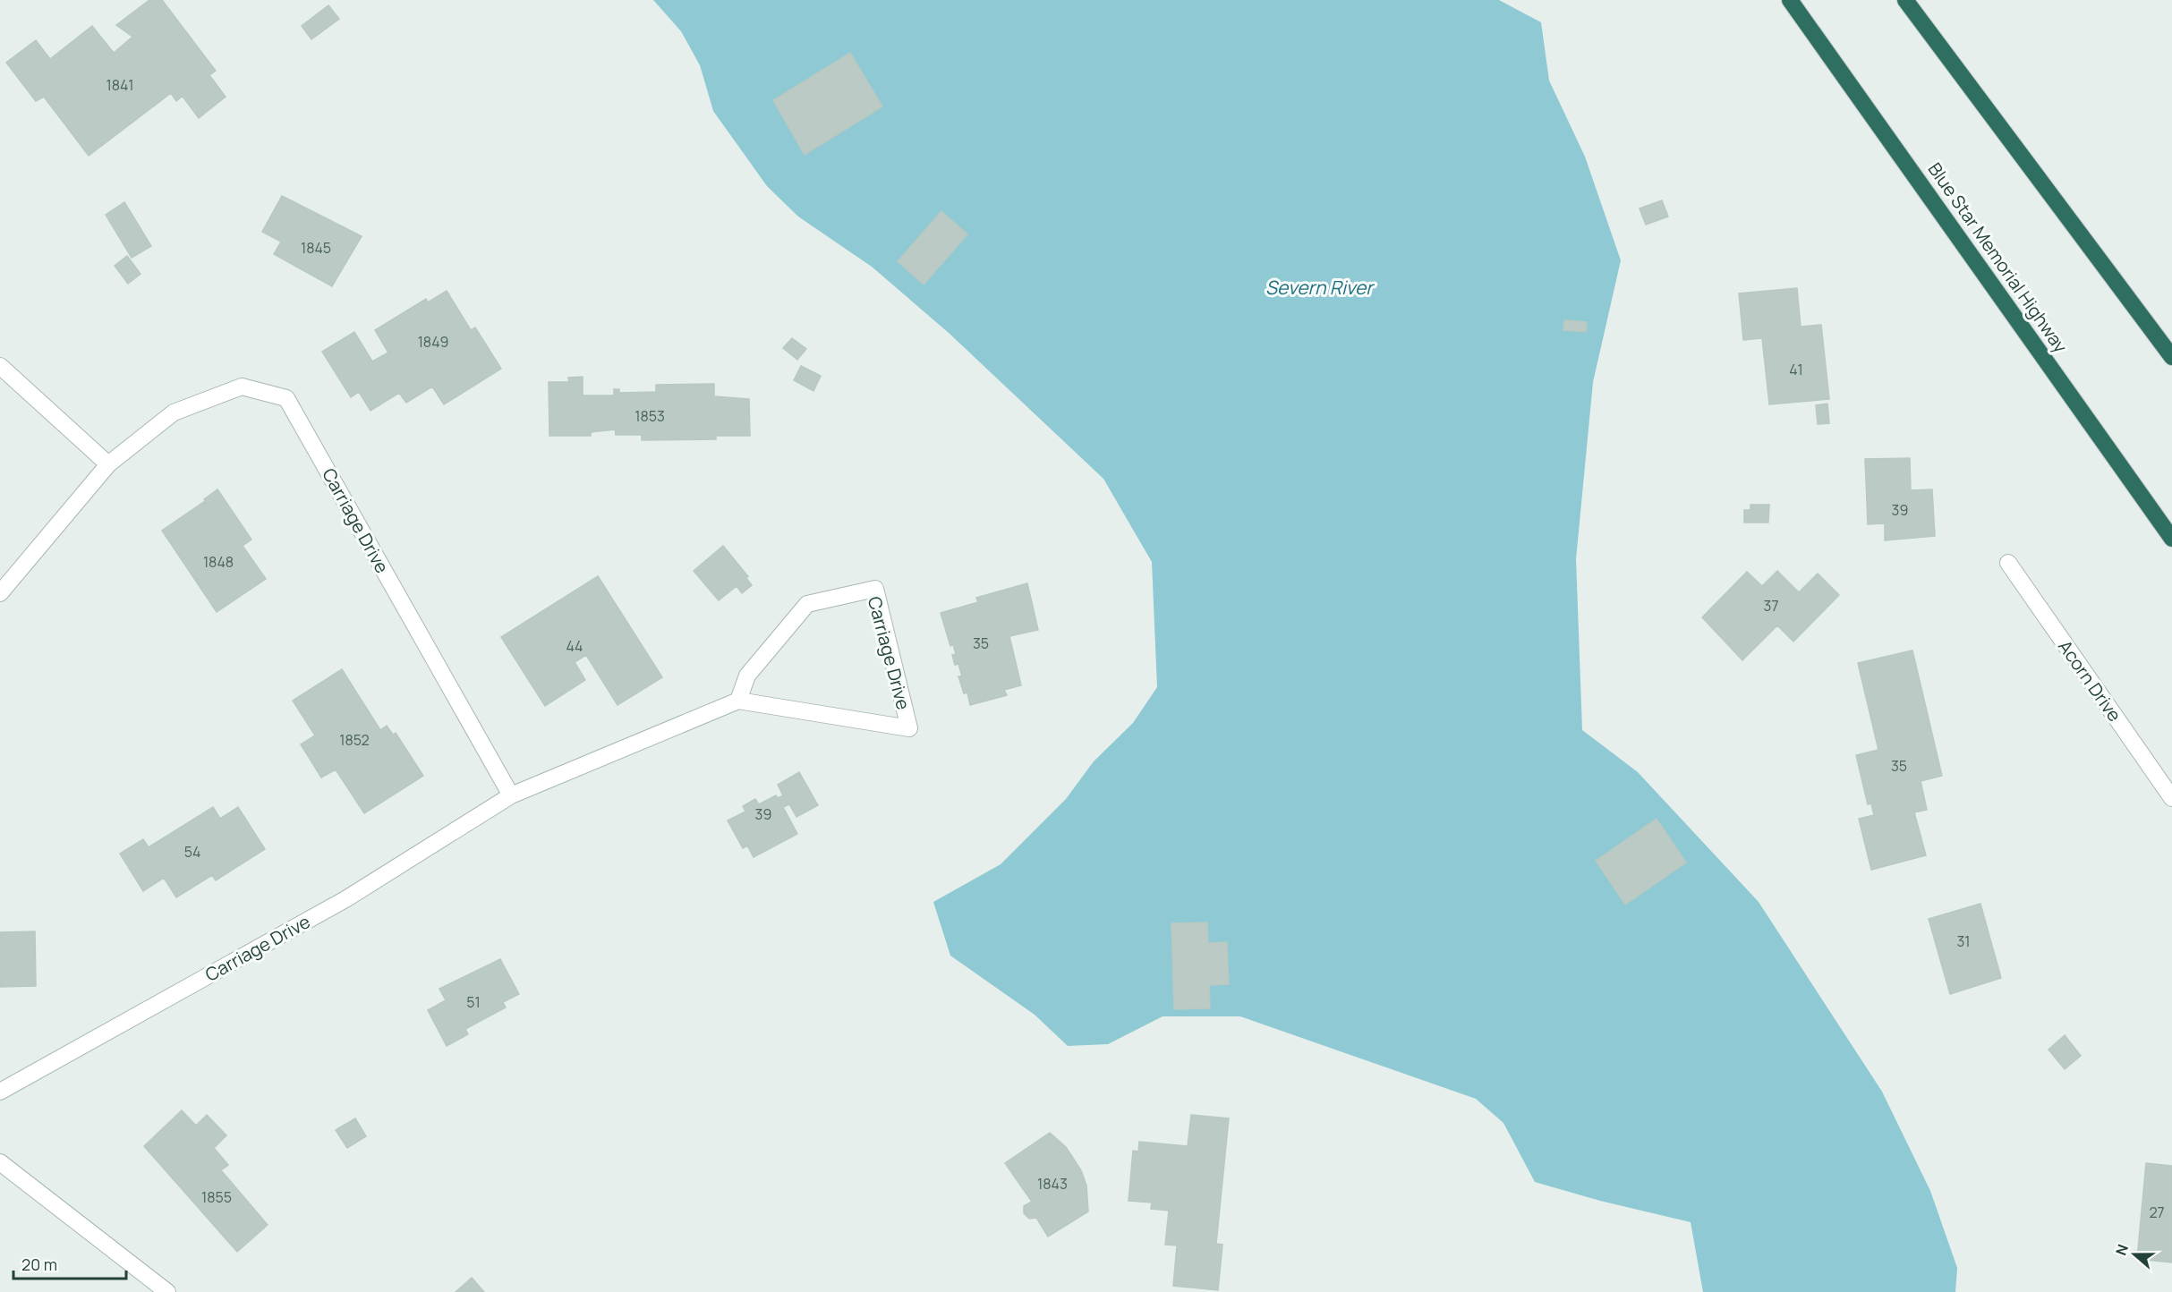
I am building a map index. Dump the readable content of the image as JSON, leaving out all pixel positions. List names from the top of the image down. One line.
{"streets":{"highway":["Blue Star Memorial Highway"],"street":["Carriage Drive","Acorn Drive"]},"water":["Severn River"],"house_numbers":["1841","1845","1849","41","1853","39","1848","37","35","44","1852","35","39","54","31","51","1843","1855","27"],"scale_bar":"20 m","north":"left"}
